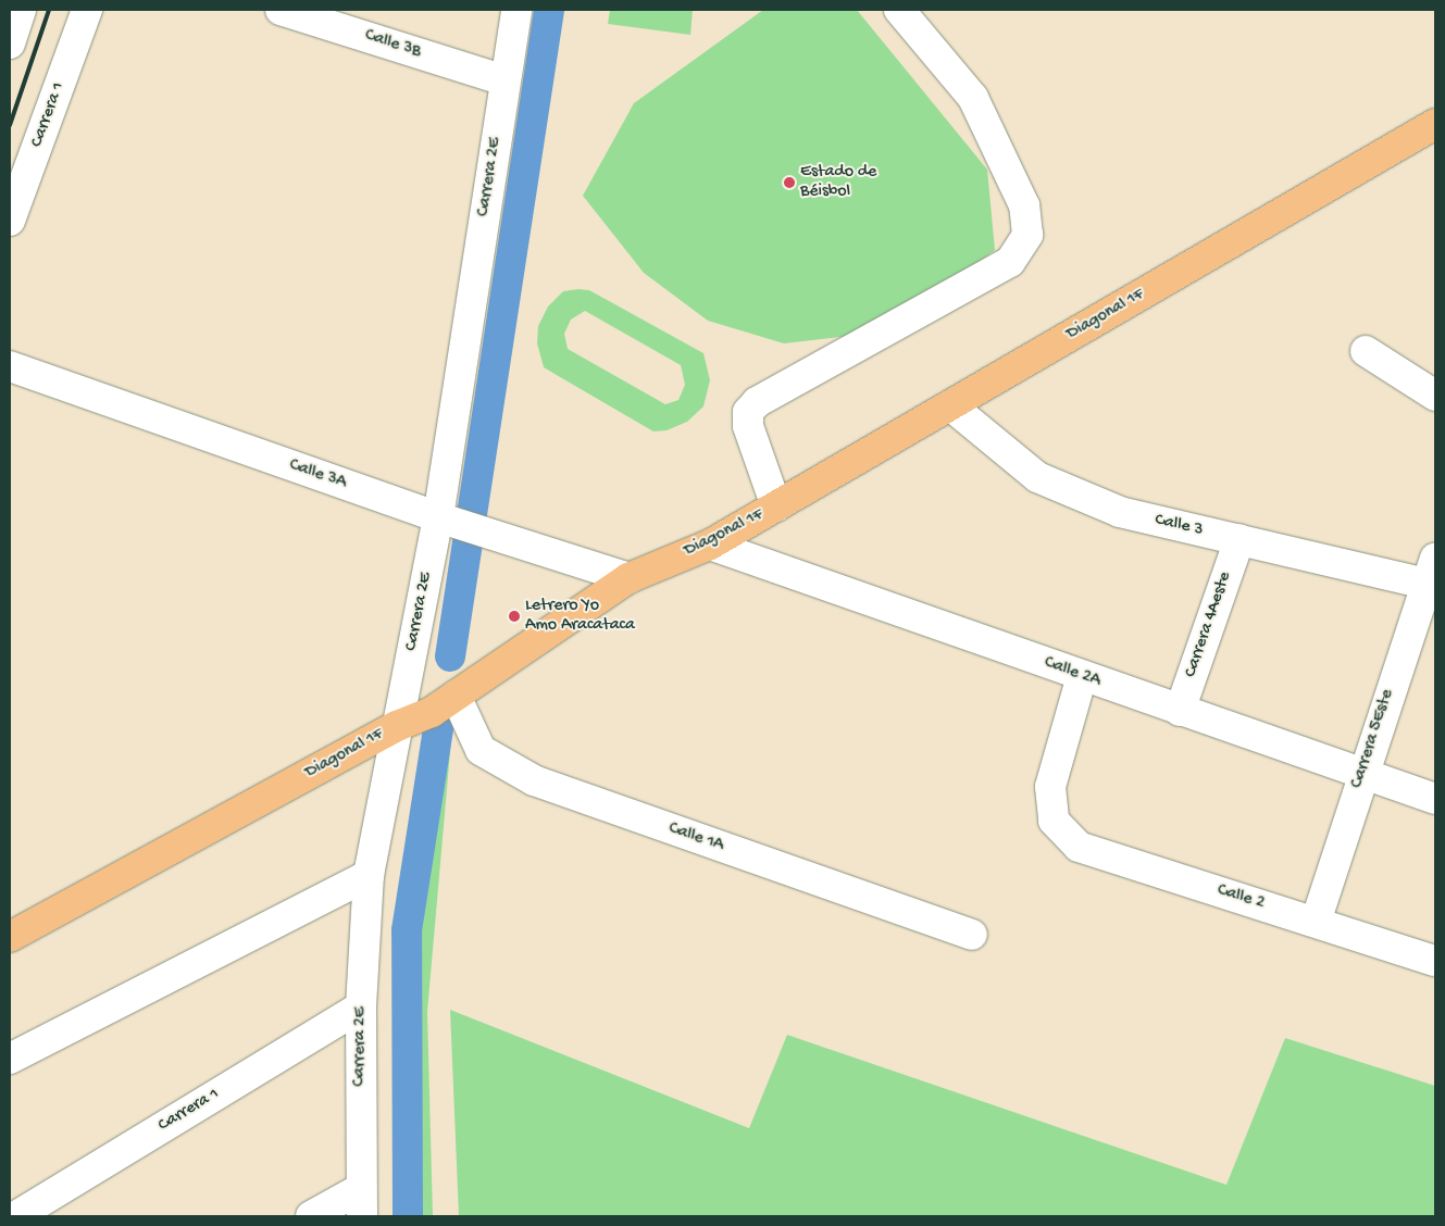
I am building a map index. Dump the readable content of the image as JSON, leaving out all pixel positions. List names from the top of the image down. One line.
{"streets":{"main road":["Diagonal 1F"],"street":["Calle 3B","Carrera 1","Carrera 2E","Calle 3A","Calle 3","Carrera 4Aeste","Calle 2A","Carrera 5Este","Calle 1A","Calle 2"]},"crossings":[["Calle 3B","Carrera 2E"],["Carrera 1","Carrera 2E"],["Carrera 2E","Diagonal 1F"],["Carrera 2E","Calle 3A"],["Diagonal 1F","Calle 3A"],["Diagonal 1F","Calle 3"],["Diagonal 1F","Calle 2A"],["Diagonal 1F","Calle 1A"],["Calle 3","Carrera 4Aeste"],["Calle 3","Carrera 5Este"],["Carrera 4Aeste","Calle 2A"],["Calle 2A","Carrera 5Este"],["Calle 2A","Calle 2"],["Carrera 5Este","Calle 2"]],"places":["Estado de Béisbol","Letrero Yo Amo Aracataca"]}
